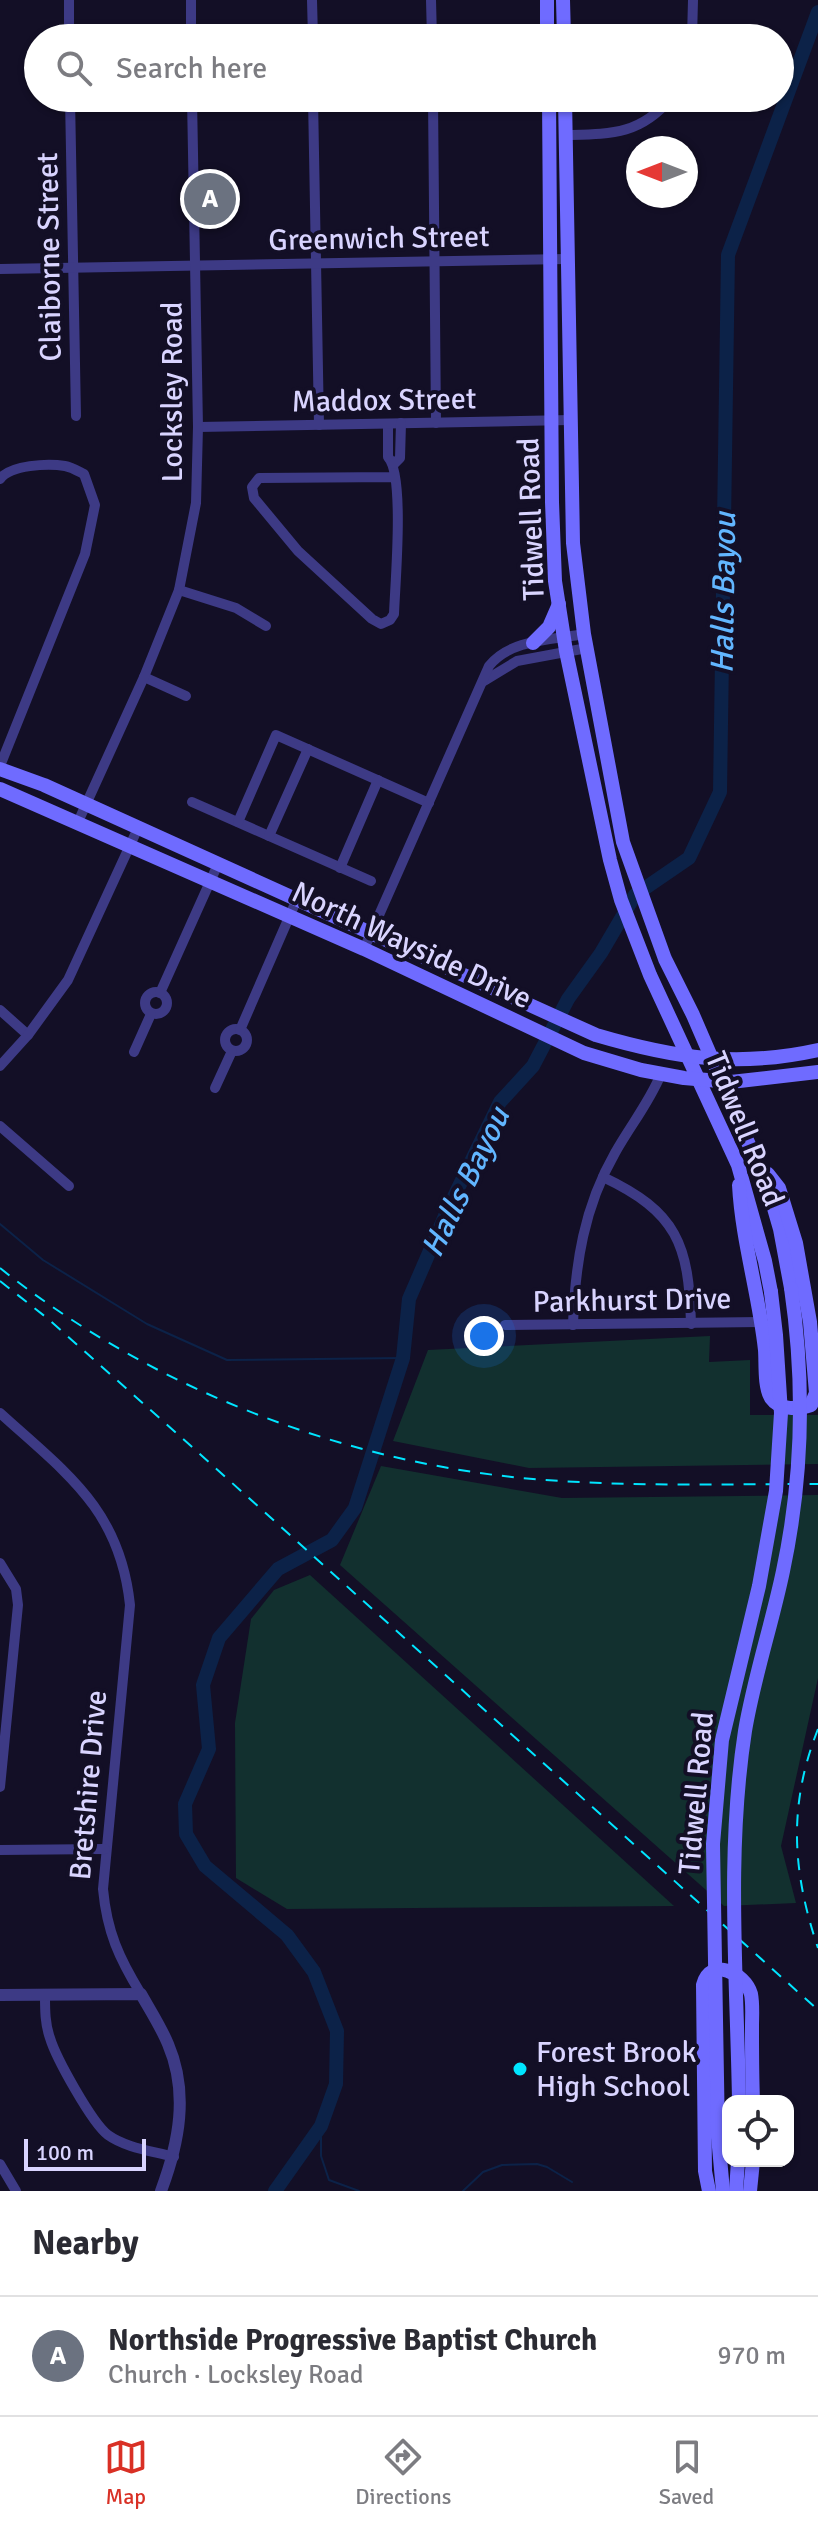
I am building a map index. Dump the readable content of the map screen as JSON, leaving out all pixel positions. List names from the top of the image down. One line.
{"streets":{"main road":["Tidwell Road","North Wayside Drive"],"street":["Greenwich Street","Claiborne Street","Locksley Road","Maddox Street","Parkhurst Drive","Bretshire Drive"]},"crossings":[["Greenwich Street","Claiborne Street"],["Greenwich Street","Locksley Road"],["Greenwich Street","Tidwell Road"],["Locksley Road","Maddox Street"],["Locksley Road","North Wayside Drive"],["Maddox Street","Tidwell Road"],["Tidwell Road","North Wayside Drive"]],"water":["Halls Bayou"],"places":["Forest Brook High School"],"scale_bar":"100 m","north":"left","page":{"search":"Search here","pins":"A","scale":"100 m","heading":"Nearby","list":[{"mark":"A","name":"Northside Progressive Baptist Church","note":"Church · Locksley Road","value":"970 m"}],"nav":["Map","Directions","Saved"]}}
